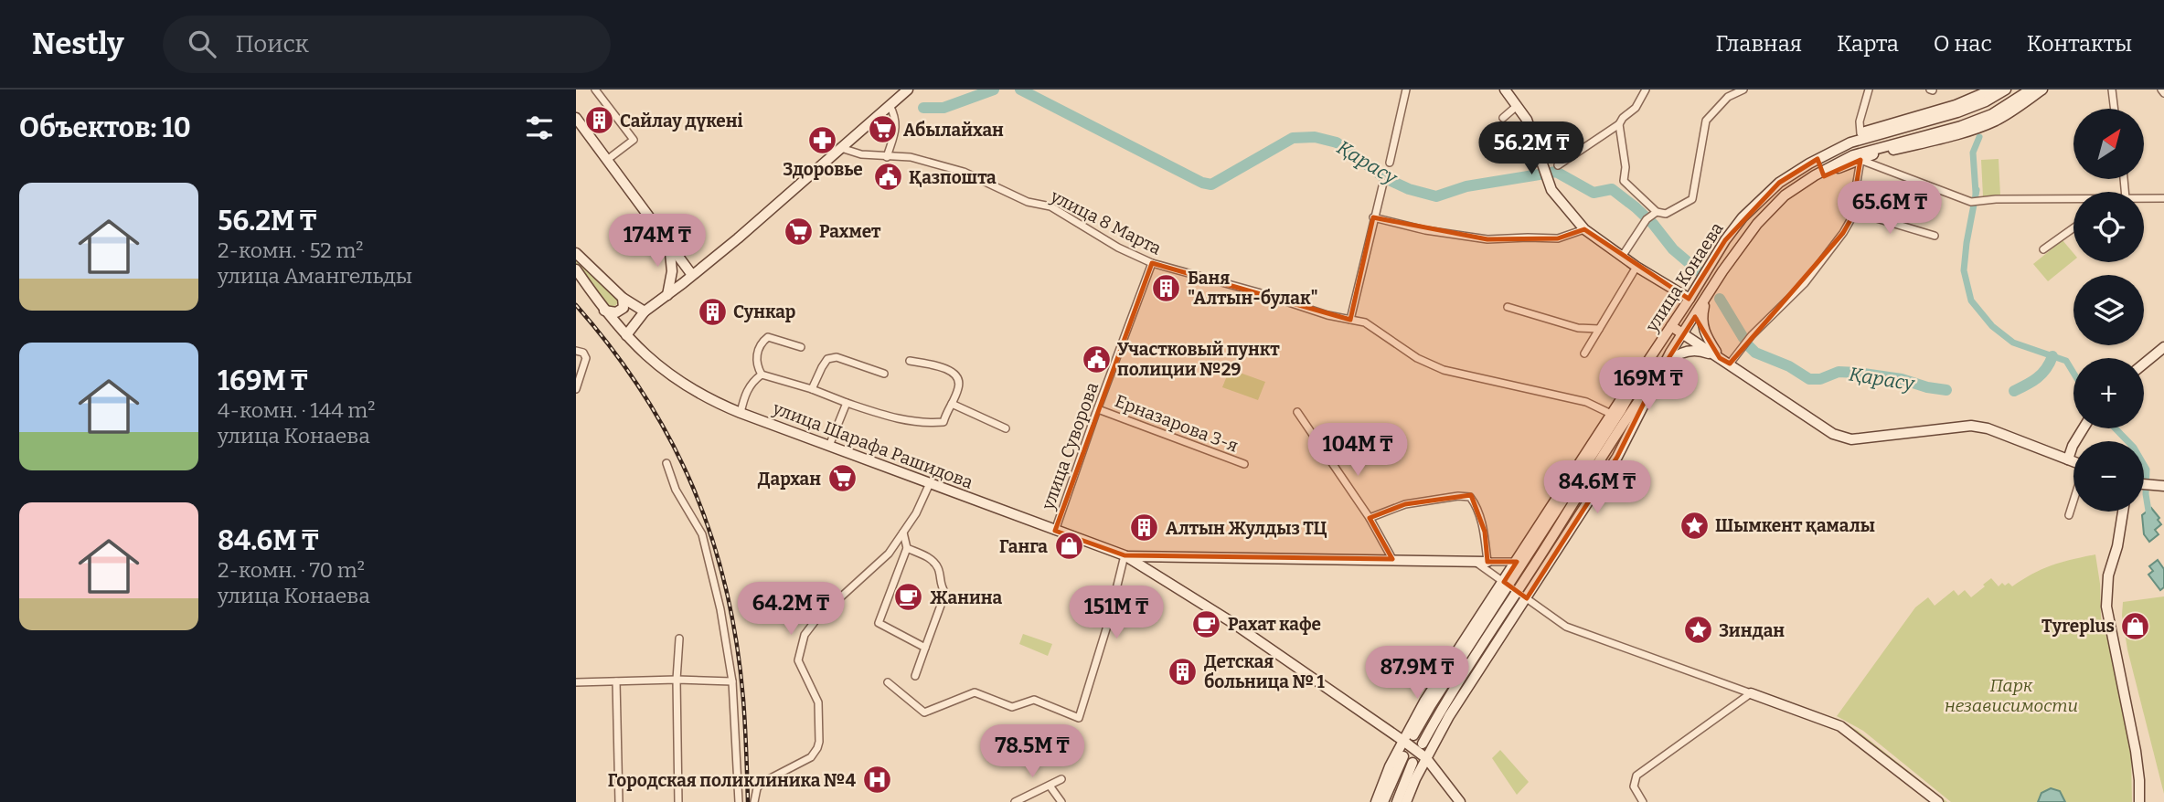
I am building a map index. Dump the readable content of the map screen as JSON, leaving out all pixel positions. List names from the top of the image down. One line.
{"streets":{"main road":["улица Конаева","улица Шарафа Рашидова"],"street":["улица 8 Марта","Ерназарова 3-я","улица Суворова"]},"crossings":[["улица 8 Марта","улица Суворова"],["улица Конаева","улица Шарафа Рашидова"],["Ерназарова 3-я","улица Суворова"],["улица Шарафа Рашидова","улица Суворова"]],"water":["Қарасу"],"parks":["Парк независимости"],"places":{"building":["Сайлау дүкені","Баня \"Алтын-булак\"","Сункар","Алтын Жулдыз ТЦ","Детская больница № 1"],"supermarket":["Абылайхан","Рахмет","Дархан"],"pharmacy":["Здоровье"],"public building":["Қазпошта","Участковый пункт полиции №29"],"place":["Шымкент қамалы","Зиндан"],"shop":["Ганга","Tyreplus"],"cafe":["Жанина","Рахат кафе"],"hospital":["Городская поликлиника №4"]},"north":"top right","page":{"header":"Nestly","search":"Поиск","nav":["Главная","Карта","О нас","Контакты"],"heading":"Объектов: 10","map_buttons":["+","−"],"price":["56.2M ₸","65.6M ₸","174M ₸","169M ₸","104M ₸","84.6M ₸","64.2M ₸","151M ₸","87.9M ₸","78.5M ₸"],"list":[{"name":"56.2M ₸","note":"2-комн. · 52 m² · улица Амангельды"},{"name":"169M ₸","note":"4-комн. · 144 m² · улица Конаева"},{"name":"84.6M ₸","note":"2-комн. · 70 m² · улица Конаева"}]}}
